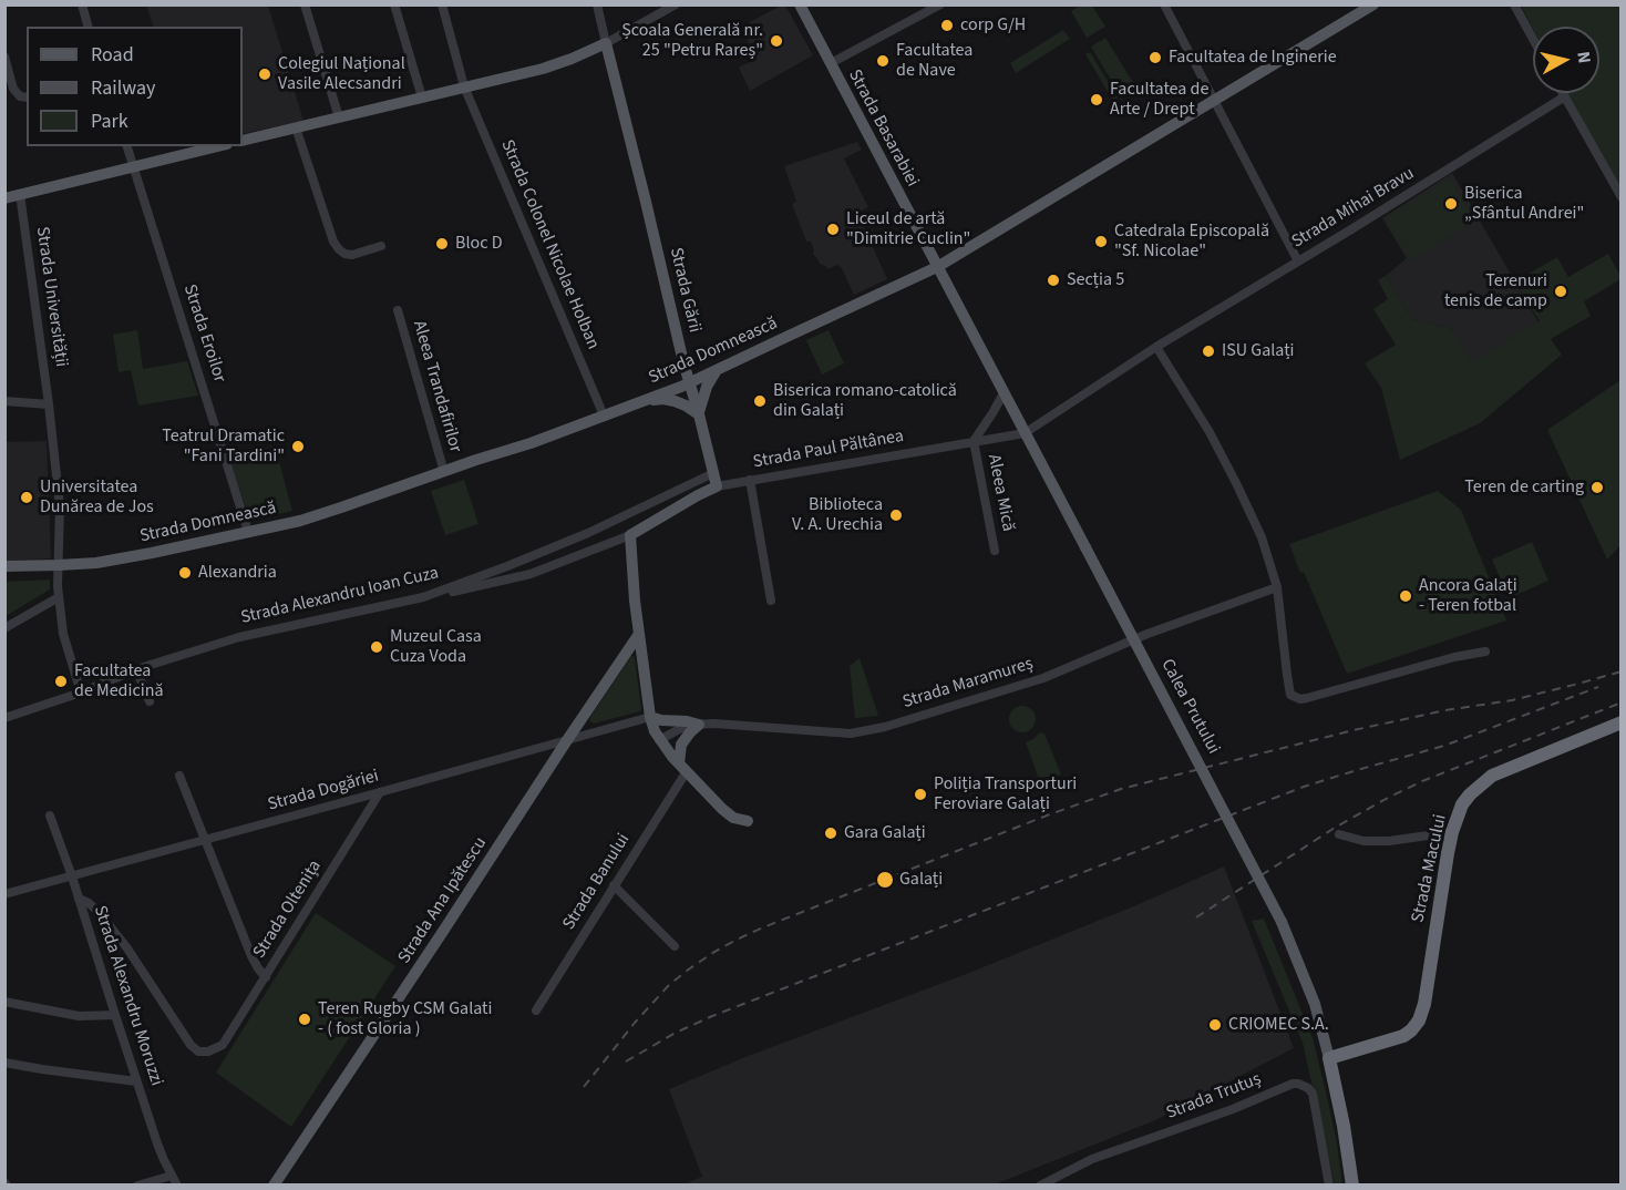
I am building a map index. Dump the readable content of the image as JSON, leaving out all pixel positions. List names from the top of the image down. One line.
{"streets":{"highway":["Calea Prutului","Strada Macului"],"main road":["Strada Basarabiei","Strada Gării","Strada Domnească","Strada Ana Ipătescu"],"street":["Strada Mihai Bravu","Strada Colonel Nicolae Holban","Strada Universității","Strada Eroilor","Aleea Trandafirilor","Strada Paul Păltânea","Aleea Mică","Strada Alexandru Ioan Cuza","Strada Maramureș","Strada Dogăriei","Strada Banului","Strada Oltenița","Strada Alexandru Moruzzi","Strada Trutuș"]},"crossings":[["Strada Basarabiei","Strada Domnească"],["Strada Basarabiei","Calea Prutului"],["Strada Mihai Bravu","Strada Paul Păltânea"],["Strada Mihai Bravu","Calea Prutului"],["Strada Colonel Nicolae Holban","Strada Domnească"],["Strada Gării","Strada Domnească"],["Strada Gării","Strada Paul Păltânea"],["Strada Gării","Strada Alexandru Ioan Cuza"],["Strada Universității","Strada Domnească"],["Strada Universității","Strada Alexandru Ioan Cuza"],["Strada Eroilor","Strada Domnească"],["Strada Domnească","Aleea Trandafirilor"],["Strada Domnească","Calea Prutului"],["Strada Paul Păltânea","Aleea Mică"],["Strada Paul Păltânea","Calea Prutului"],["Calea Prutului","Strada Macului"],["Strada Dogăriei","Strada Ana Ipătescu"],["Strada Dogăriei","Strada Oltenița"],["Strada Dogăriei","Strada Alexandru Moruzzi"],["Strada Oltenița","Strada Alexandru Moruzzi"]],"places":["corp G/H","Școala Generală nr. 25 \"Petru Rareș\"","Facultatea de Inginerie","Facultatea de Nave","Colegiul Național Vasile Alecsandri","Facultatea de Arte / Drept","Biserica „Sfântul Andrei\"","Liceul de artă \"Dimitrie Cuclin\"","Catedrala Episcopală \"Sf. Nicolae\"","Bloc D","Secția 5","Terenuri tenis de camp","ISU Galați","Biserica romano-catolică din Galați","Teatrul Dramatic \"Fani Tardini\"","Teren de carting","Universitatea Dunărea de Jos","Biblioteca V. A. Urechia","Alexandria","Ancora Galați - Teren fotbal","Muzeul Casa Cuza Voda","Facultatea de Medicină","Poliția Transporturi Feroviare Galați","Gara Galați","Galați","Teren Rugby CSM Galati - ( fost Gloria )","CRIOMEC S.A."],"legend":["Road","Railway","Park"],"north":"right"}
